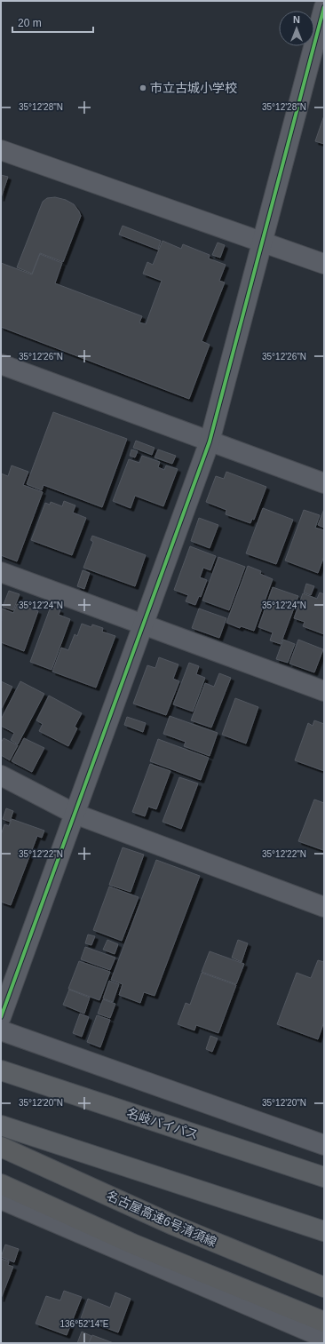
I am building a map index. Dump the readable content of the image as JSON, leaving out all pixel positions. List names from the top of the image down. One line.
{"streets":{"highway":["名岐バイパス","名古屋高速6号清須線"]},"places":["市立古城小学校"],"scale_bar":"20 m","north":"top","coordinates":["35°12'28\"N","35°12'26\"N","35°12'24\"N","35°12'22\"N","35°12'20\"N","136°52'14\"E"]}
